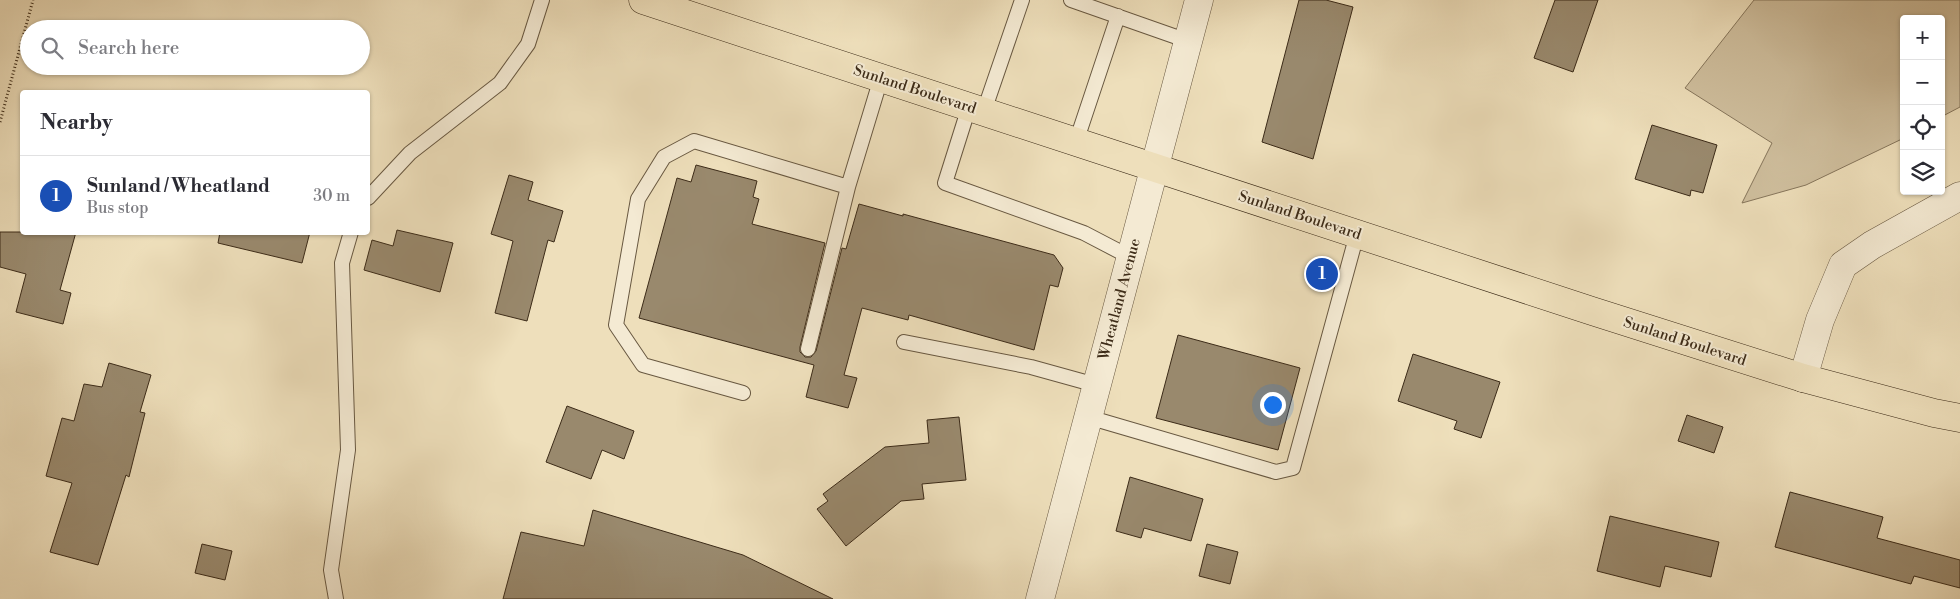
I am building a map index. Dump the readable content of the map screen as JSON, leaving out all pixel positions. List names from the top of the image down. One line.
{"streets":{"main road":["Sunland Boulevard"],"street":["Wheatland Avenue"]},"crossings":[["Sunland Boulevard","Wheatland Avenue"]],"page":{"map_buttons":["+","−"],"search":"Search here","heading":"Nearby","list":[{"mark":"1","name":"Sunland / Wheatland","note":"Bus stop","value":"30 m"}],"pins":"1"}}
